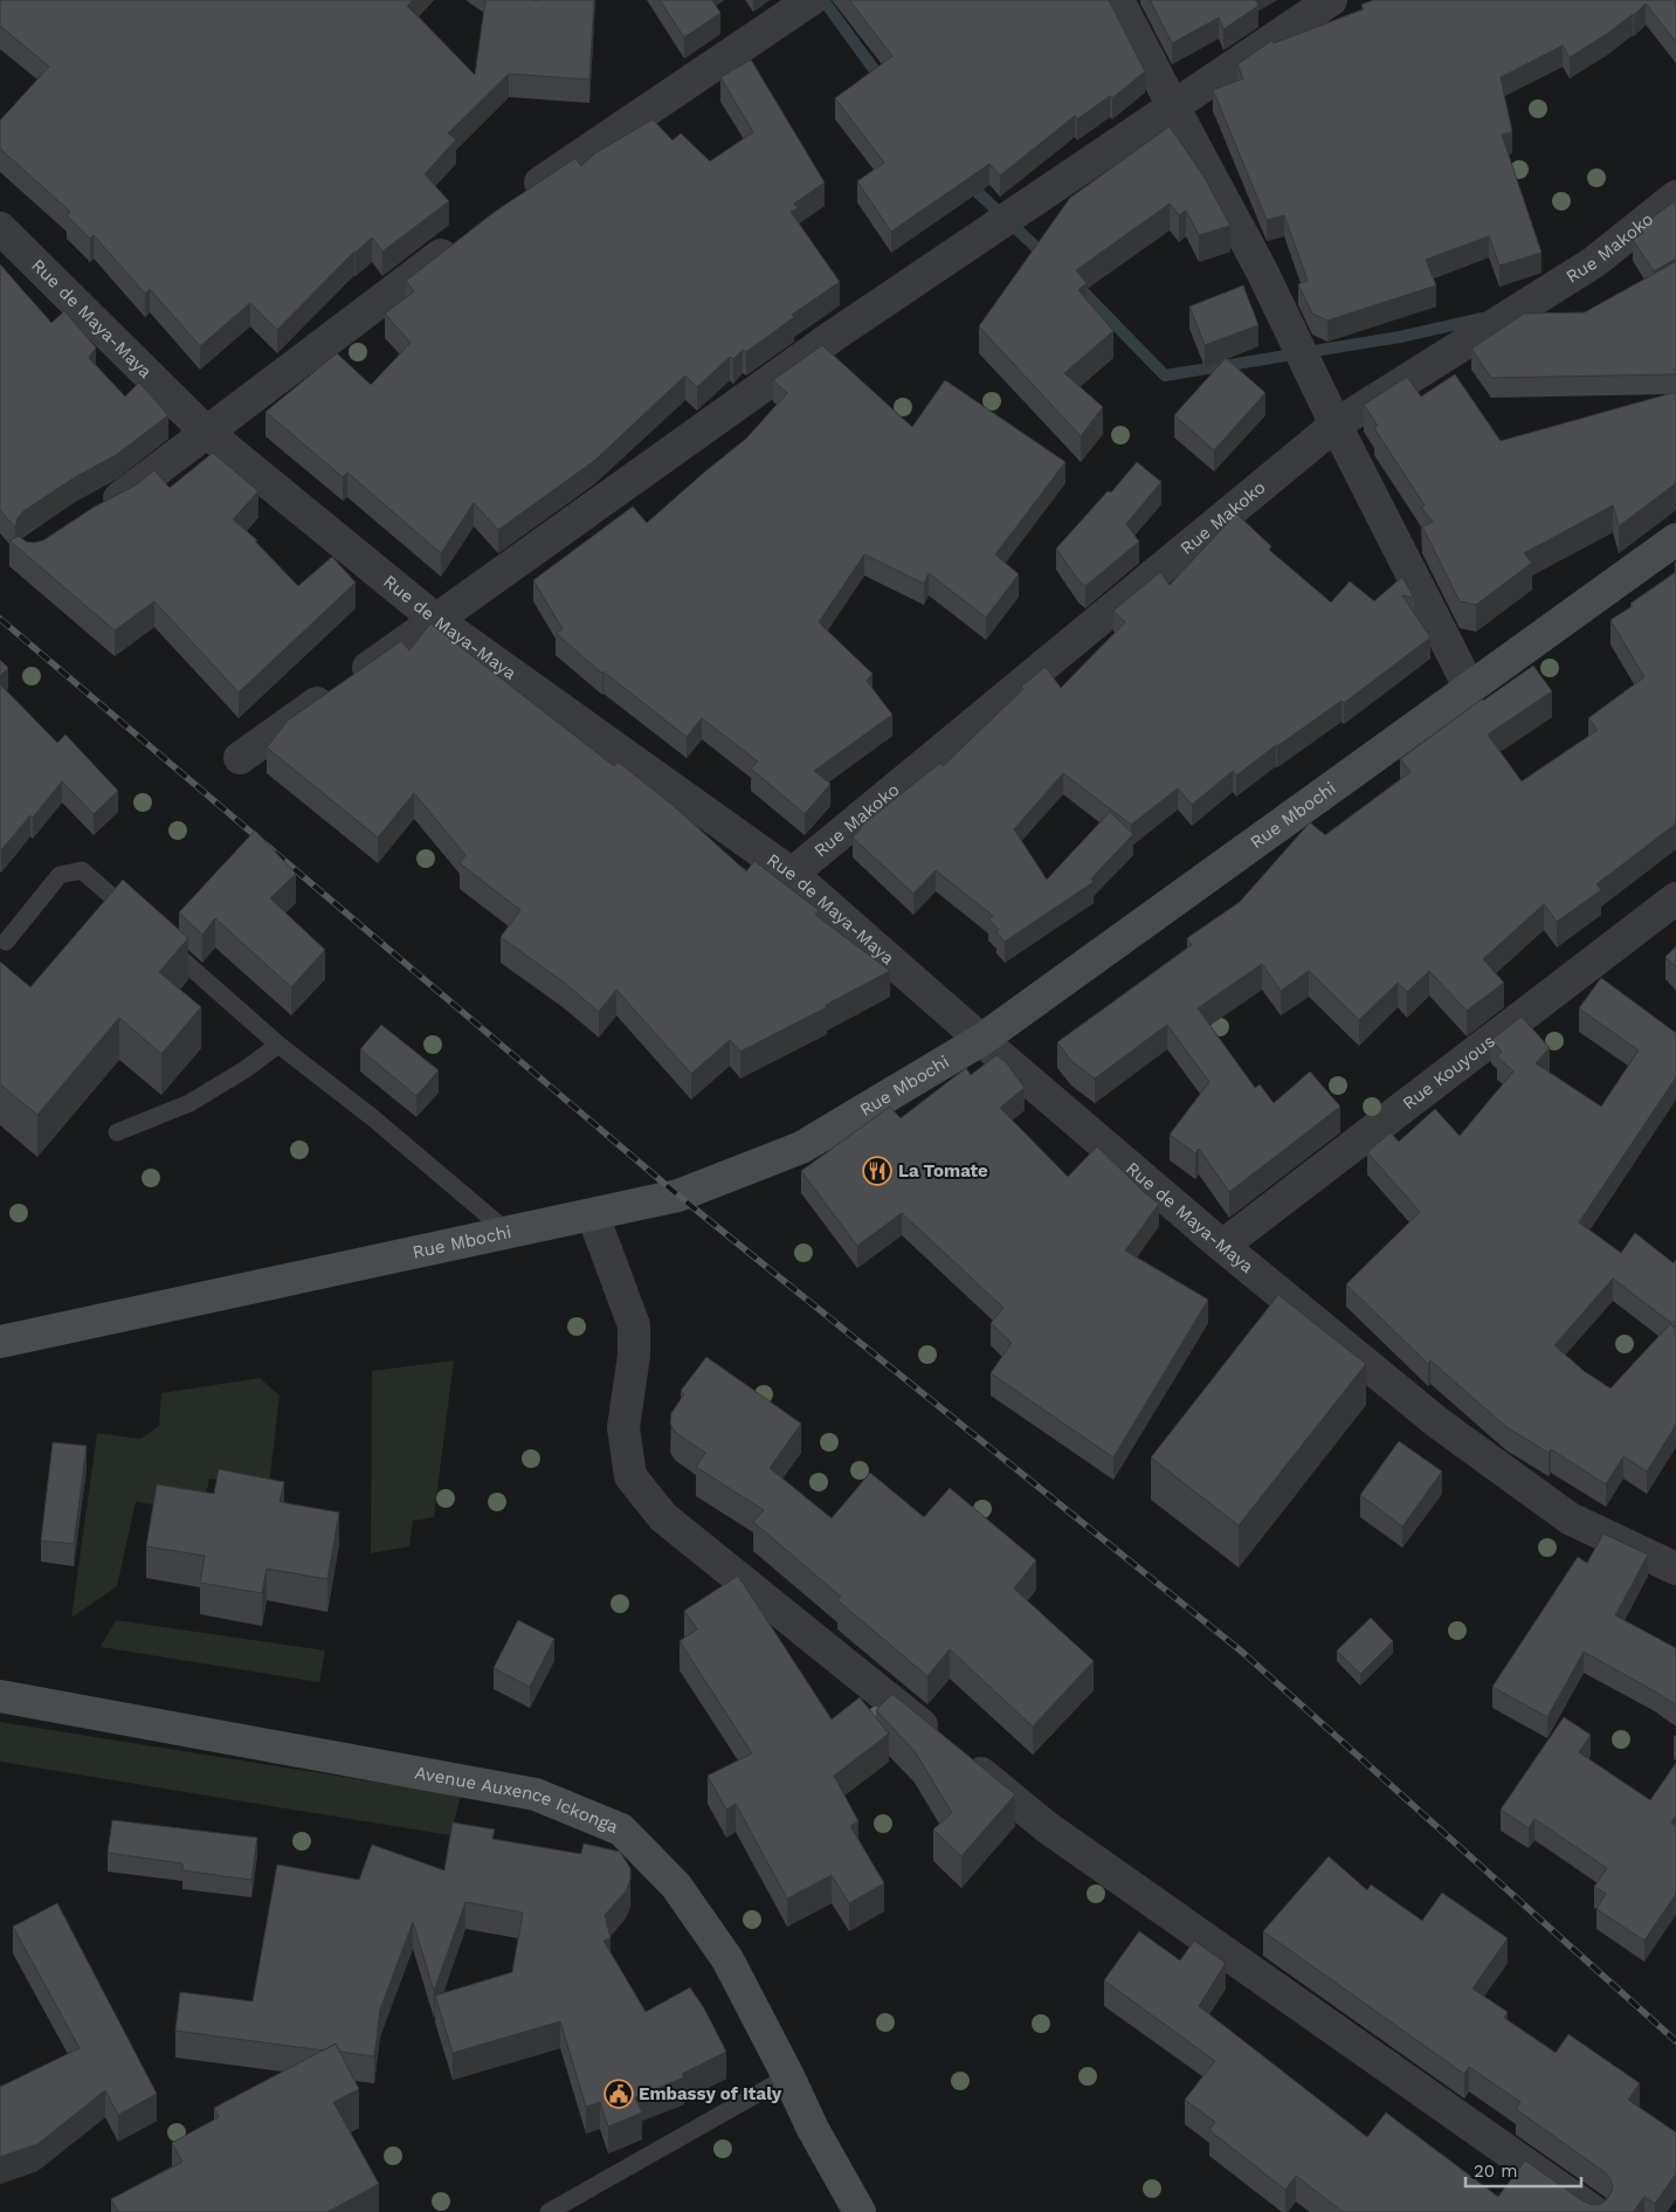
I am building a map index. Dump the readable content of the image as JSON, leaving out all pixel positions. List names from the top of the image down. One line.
{"streets":{"main road":["Rue Mbochi","Avenue Auxence Ickonga"],"street":["Rue Makoko","Rue de Maya-Maya","Rue Kouyous"]},"crossings":[["Rue Makoko","Rue de Maya-Maya"],["Rue de Maya-Maya","Rue Mbochi"],["Rue de Maya-Maya","Rue Kouyous"]],"places":{"restaurant":["La Tomate"],"public building":["Embassy of Italy"]},"scale_bar":"20 m"}
